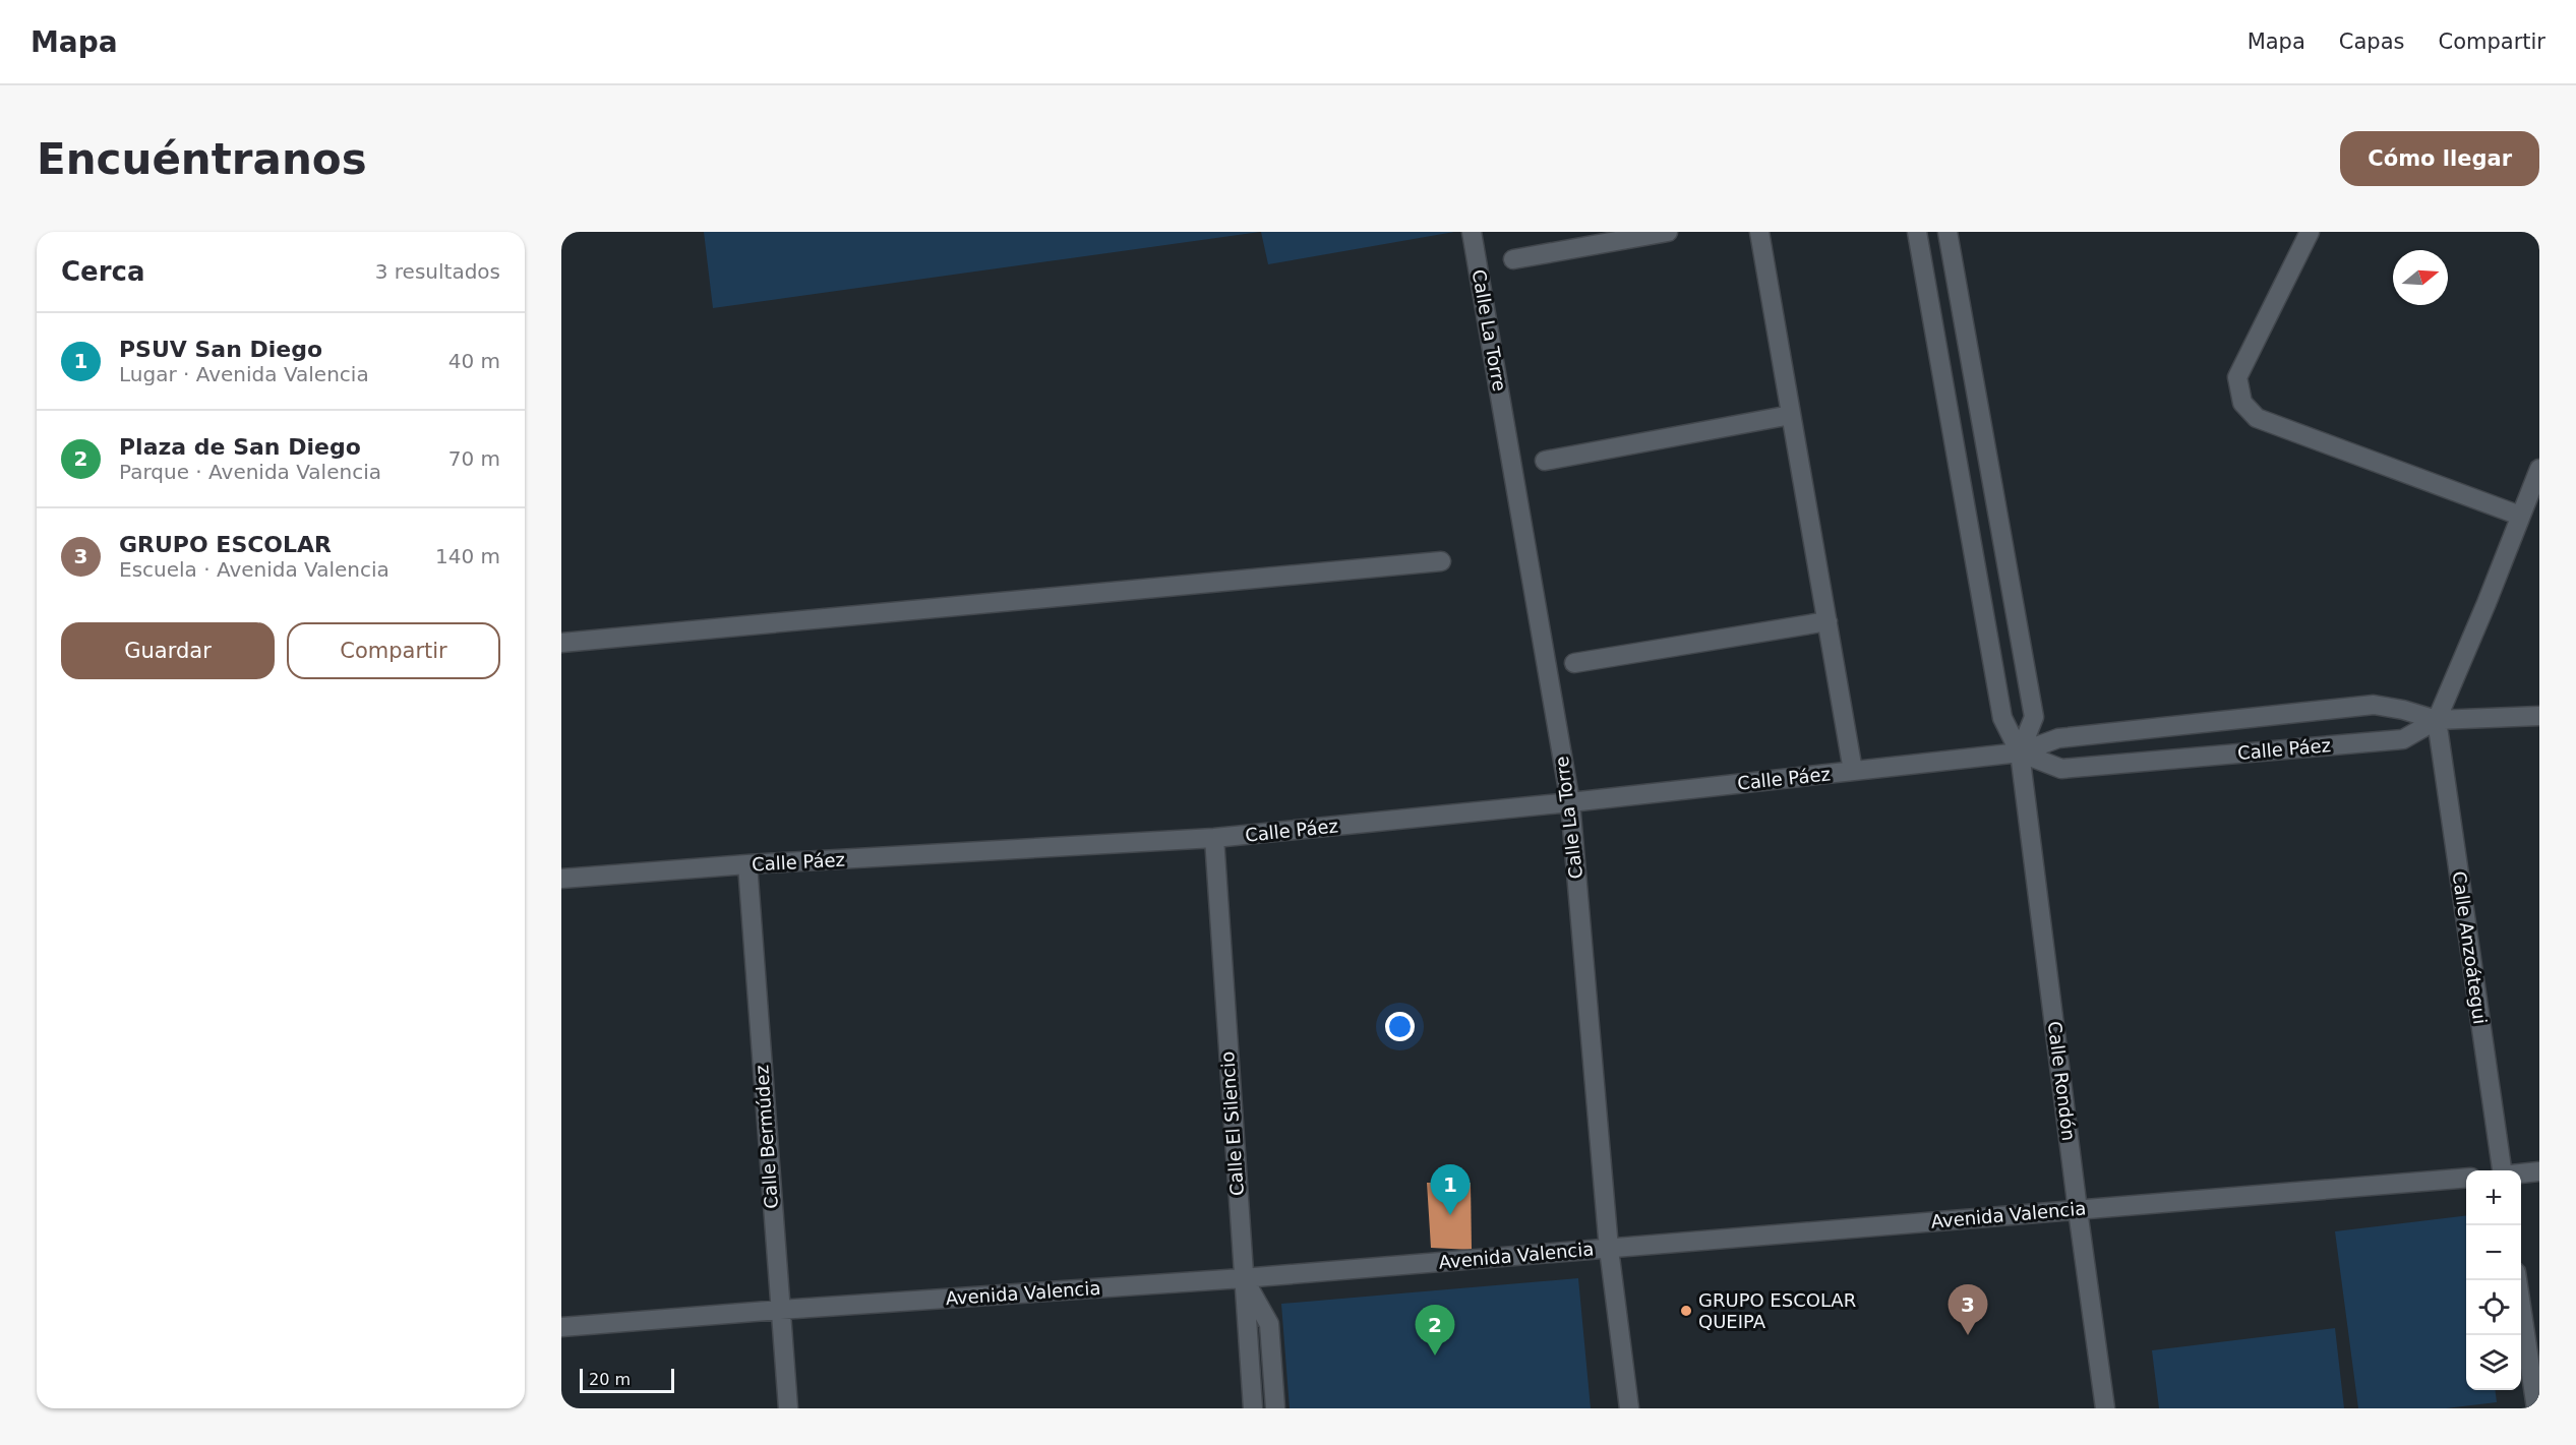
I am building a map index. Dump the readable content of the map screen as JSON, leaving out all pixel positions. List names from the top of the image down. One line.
{"streets":{"street":["Calle La Torre","Calle Páez","Calle Anzoátegui","Calle Rondón","Calle El Silencio","Calle Bermúdez","Avenida Valencia"]},"crossings":[["Calle La Torre","Calle Páez"],["Calle La Torre","Avenida Valencia"],["Calle Páez","Calle Anzoátegui"],["Calle Páez","Calle Rondón"],["Calle Páez","Calle El Silencio"],["Calle Páez","Calle Bermúdez"],["Calle Rondón","Avenida Valencia"],["Calle El Silencio","Avenida Valencia"],["Calle Bermúdez","Avenida Valencia"]],"places":["GRUPO ESCOLAR QUEIPA"],"scale_bar":"20 m","north":"right","page":{"header":"Mapa","nav":["Mapa","Capas","Compartir"],"buttons":["Cómo llegar",["Guardar","Compartir"]],"title":"Encuéntranos","heading":["Cerca","3 resultados"],"list":[{"mark":"1","name":"PSUV San Diego","note":"Lugar · Avenida Valencia","value":"40 m"},{"mark":"2","name":"Plaza de San Diego","note":"Parque · Avenida Valencia","value":"70 m"},{"mark":"3","name":"GRUPO ESCOLAR","note":"Escuela · Avenida Valencia","value":"140 m"}],"pins":["1","3","2"],"map_buttons":["+","−"],"scale":"20 m"}}
